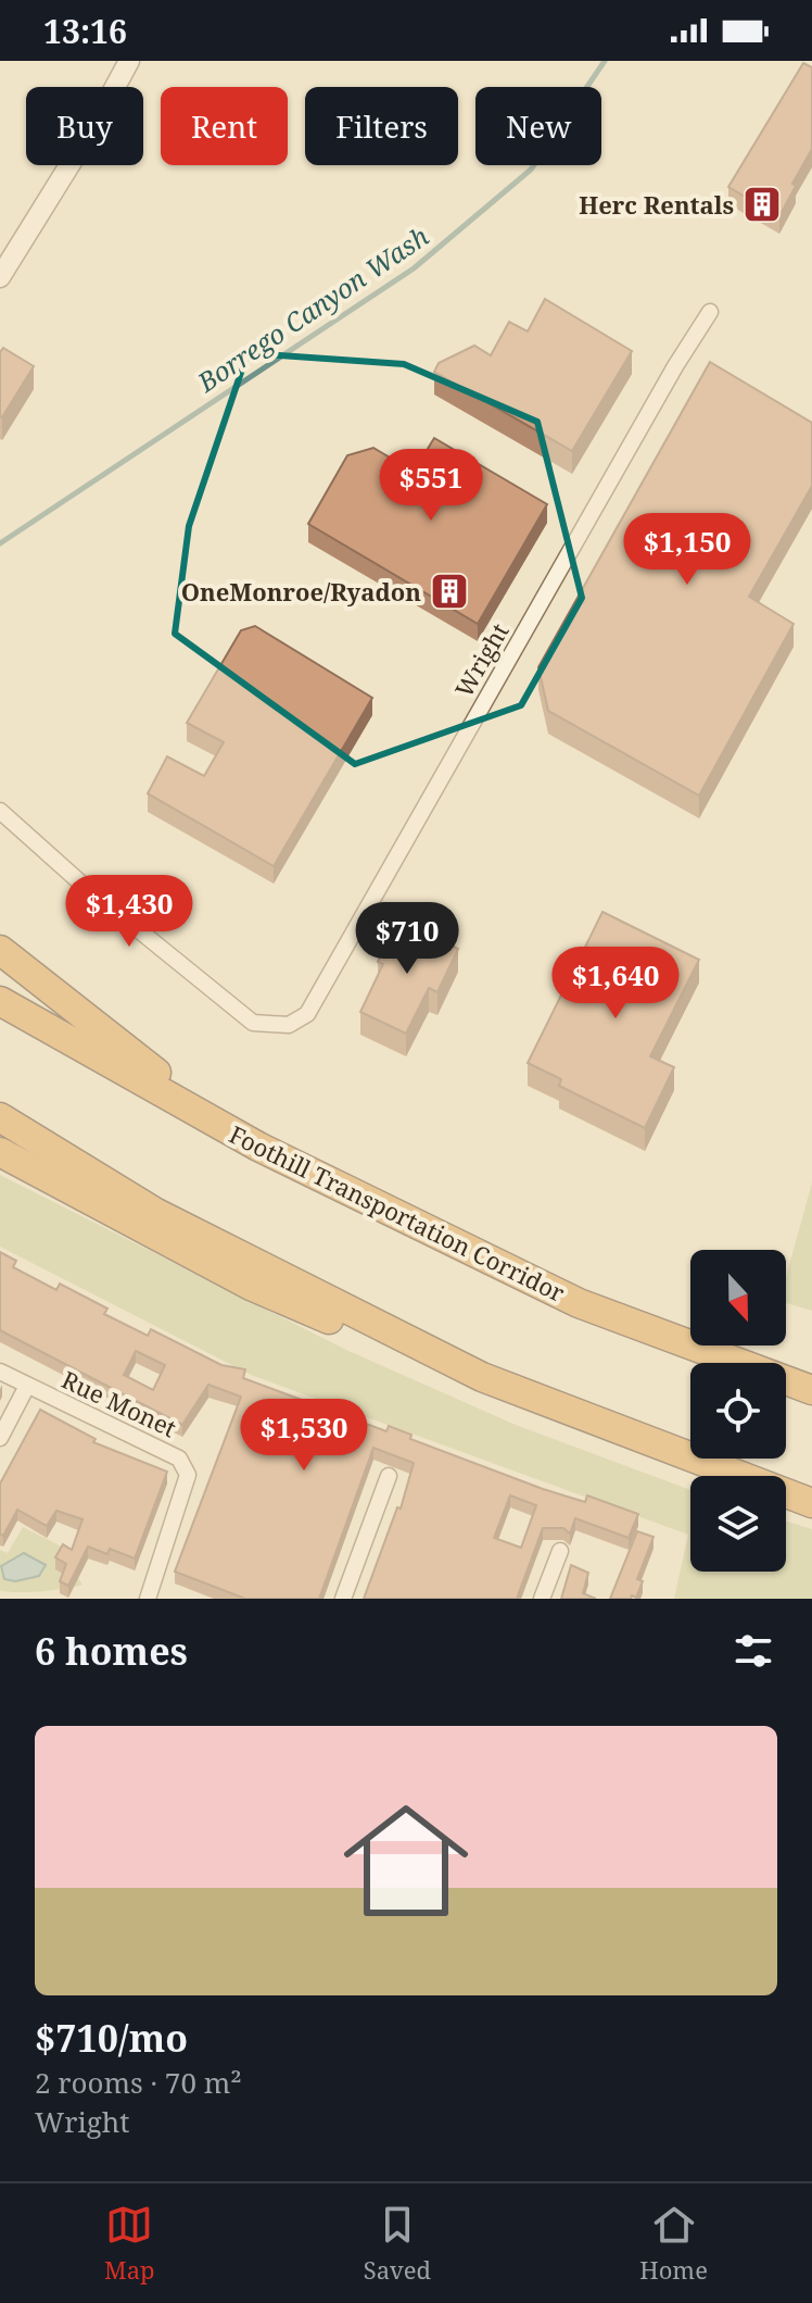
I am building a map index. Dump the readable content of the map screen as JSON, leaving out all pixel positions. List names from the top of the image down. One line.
{"streets":{"highway":["Foothill Transportation Corridor"],"street":["Wright","Rue Monet"]},"water":["Borrego Canyon Wash"],"places":{"building":["Herc Rentals","OneMonroe/Ryadon"]},"north":"bottom","page":{"status":"13:16","chip":["Buy","Rent","Filters","New"],"price":["$551","$1,150","$1,430","$710","$1,640","$1,530"],"heading":"6 homes","list":[{"name":"$710/mo","note":"2 rooms · 70 m² · Wright"}],"tabs":["Map","Saved","Home"]}}
